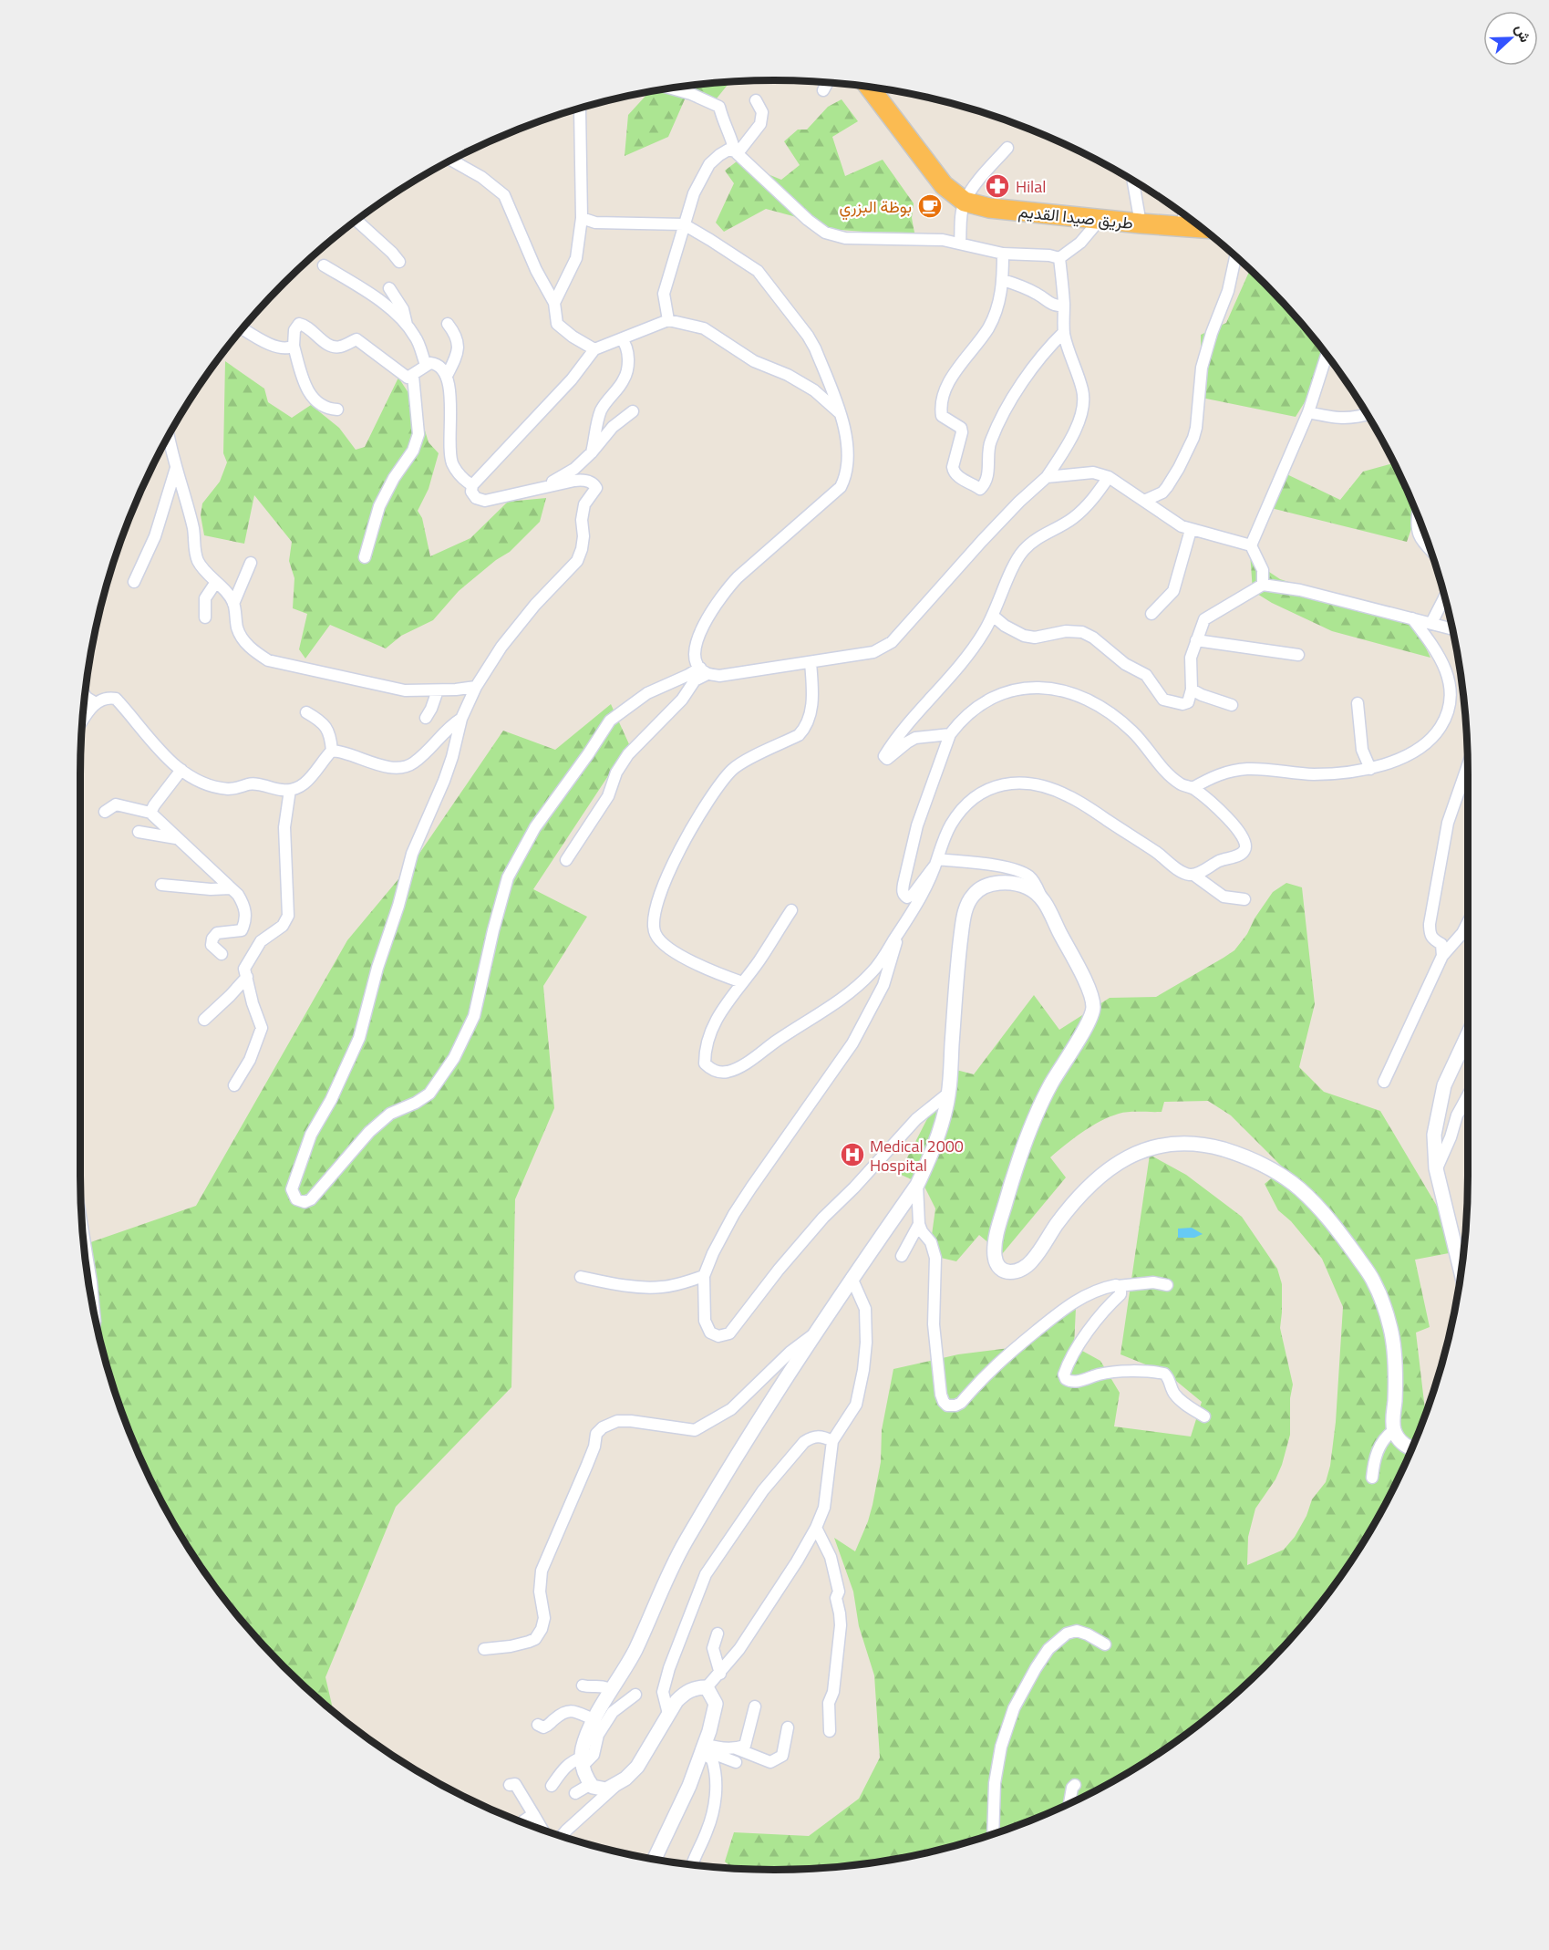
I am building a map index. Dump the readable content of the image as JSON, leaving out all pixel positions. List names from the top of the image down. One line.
{"streets":{"highway":["طريق صيدا القديم"]},"places":{"pharmacy":["Hilal"],"cafe":["بوظة البزري"],"hospital":["Medical 2000 Hospital"]},"north":"right"}
